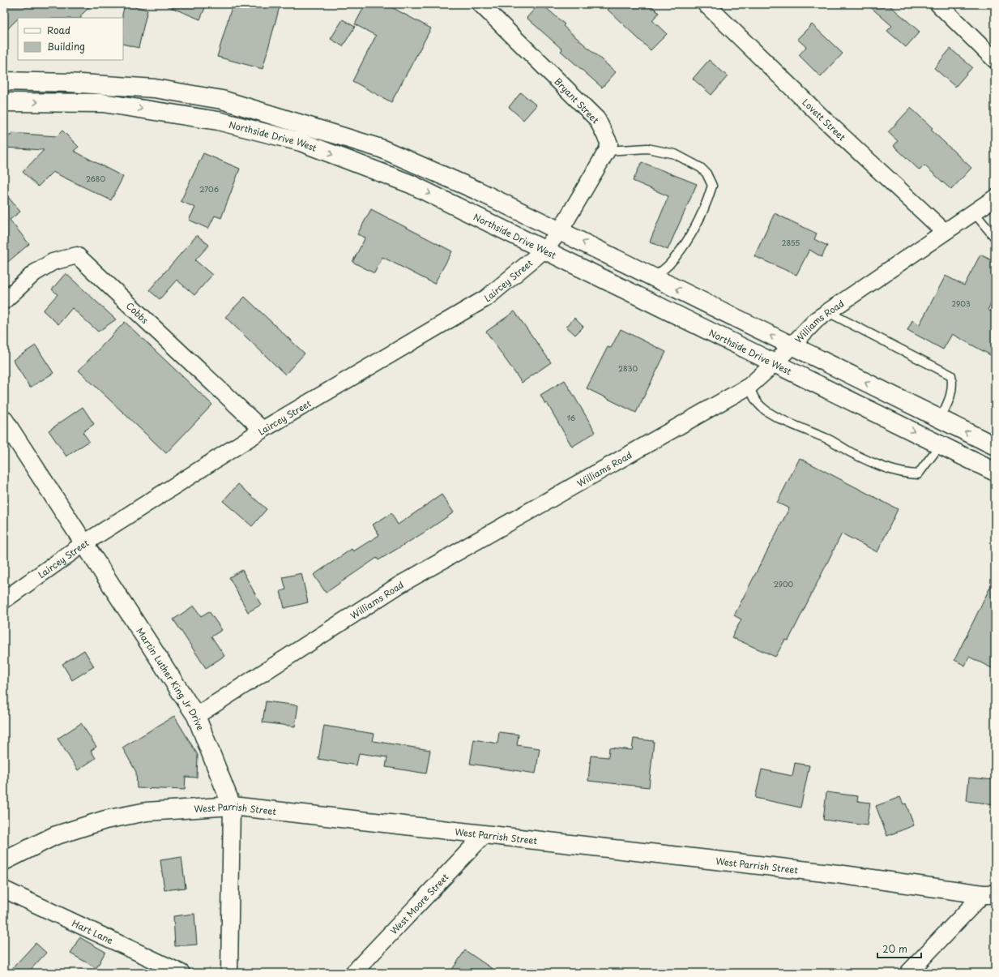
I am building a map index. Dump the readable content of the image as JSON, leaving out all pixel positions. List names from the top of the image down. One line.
{"streets":{"main road":["Northside Drive West","Martin Luther King Jr Drive","West Parrish Street"],"street":["Bryant Street","Lovett Street","Laircey Street","Cobbs","Williams Road","West Moore Street","Hart Lane"]},"crossings":[["Lovett Street","Williams Road"],["Northside Drive West","Laircey Street"],["Northside Drive West","Williams Road"],["Laircey Street","Cobbs"],["Laircey Street","Martin Luther King Jr Drive"],["Williams Road","Martin Luther King Jr Drive"],["Martin Luther King Jr Drive","West Parrish Street"],["West Parrish Street","West Moore Street"]],"house_numbers":["2680","2706","2855","2903","2830","16","2900"],"legend":["Road","Building"],"scale_bar":"20 m"}
